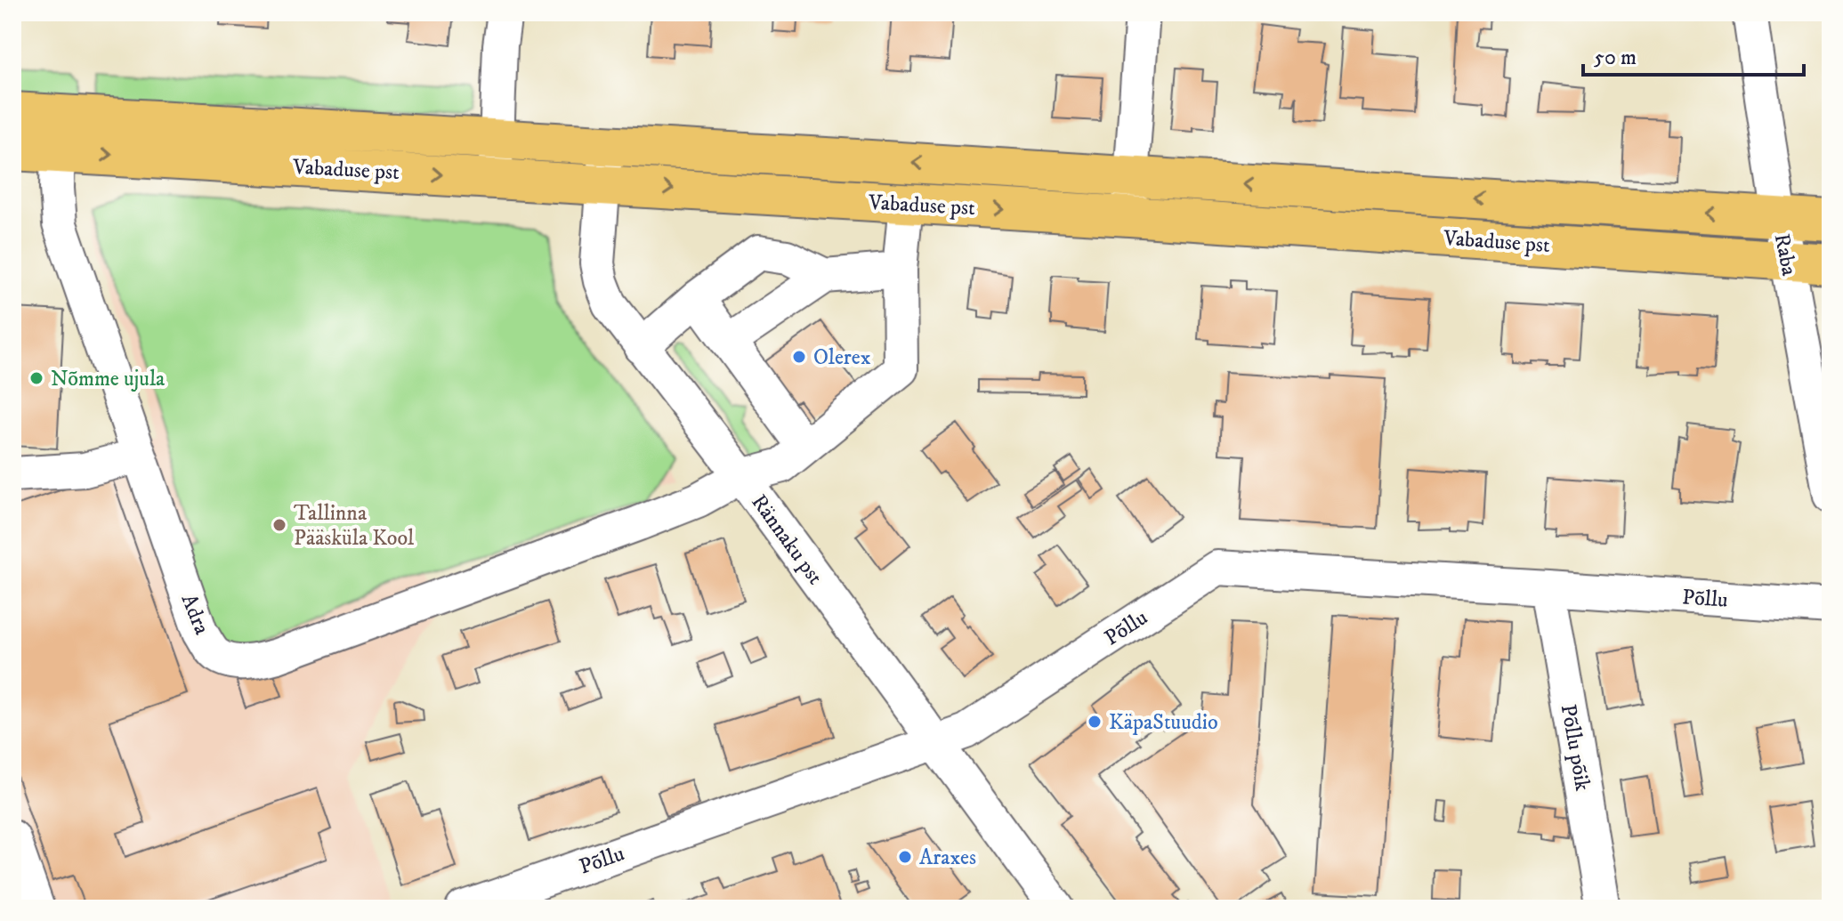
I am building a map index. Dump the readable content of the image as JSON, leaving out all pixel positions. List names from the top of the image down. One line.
{"streets":{"highway":["Vabaduse pst"],"street":["Raba","Rännaku pst","Põllu","Adra","Põllu põik"]},"crossings":[["Vabaduse pst","Raba"],["Vabaduse pst","Rännaku pst"],["Vabaduse pst","Adra"],["Rännaku pst","Põllu"],["Rännaku pst","Adra"],["Põllu","Põllu põik"]],"places":["Olerex","Nõmme ujula","Tallinna Pääsküla Kool","KäpaStuudio","Araxes"],"scale_bar":"50 m"}
